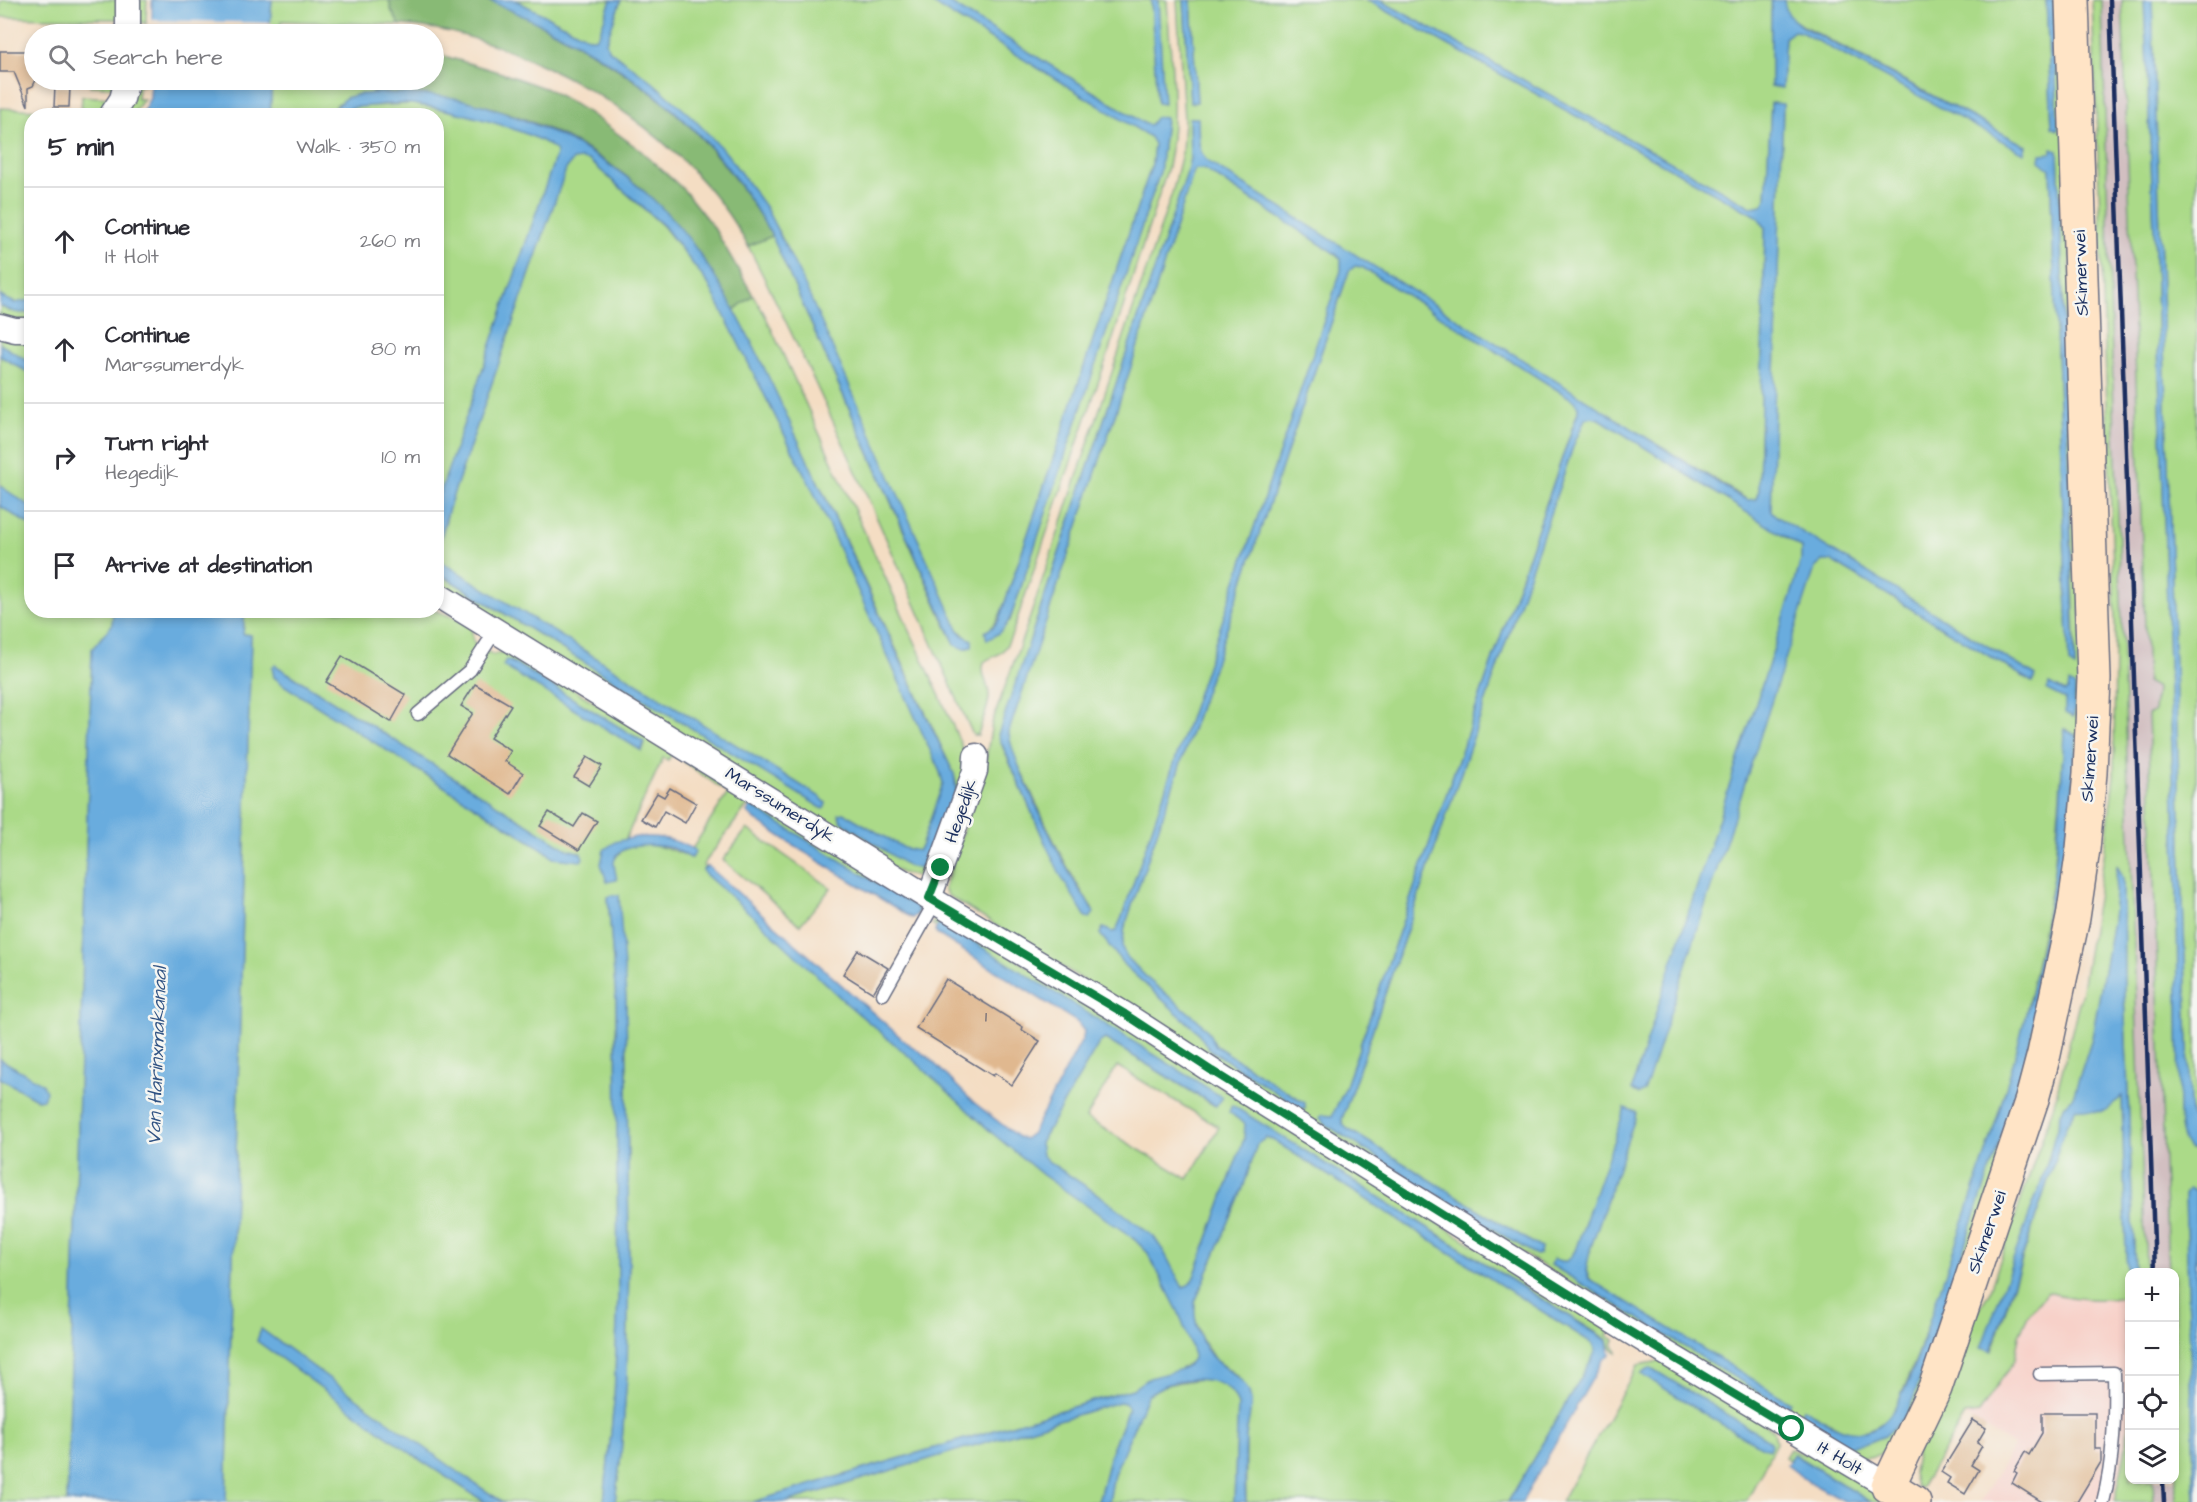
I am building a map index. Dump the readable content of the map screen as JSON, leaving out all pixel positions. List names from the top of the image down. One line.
{"streets":{"street":["Skimerwei","Marssumerdyk","Hegedijk","It Holt"]},"crossings":[["Skimerwei","It Holt"],["Marssumerdyk","Hegedijk"],["Marssumerdyk","It Holt"]],"water":["Van Harinxmakanaal"],"house_numbers":["1"],"page":{"search":"Search here","heading":["5 min","Walk · 350 m"],"list":[["Continue","It Holt","260 m"],["Continue","Marssumerdyk","80 m"],["Turn right","Hegedijk","10 m"],"Arrive at destination"],"map_buttons":["+","−"]}}
